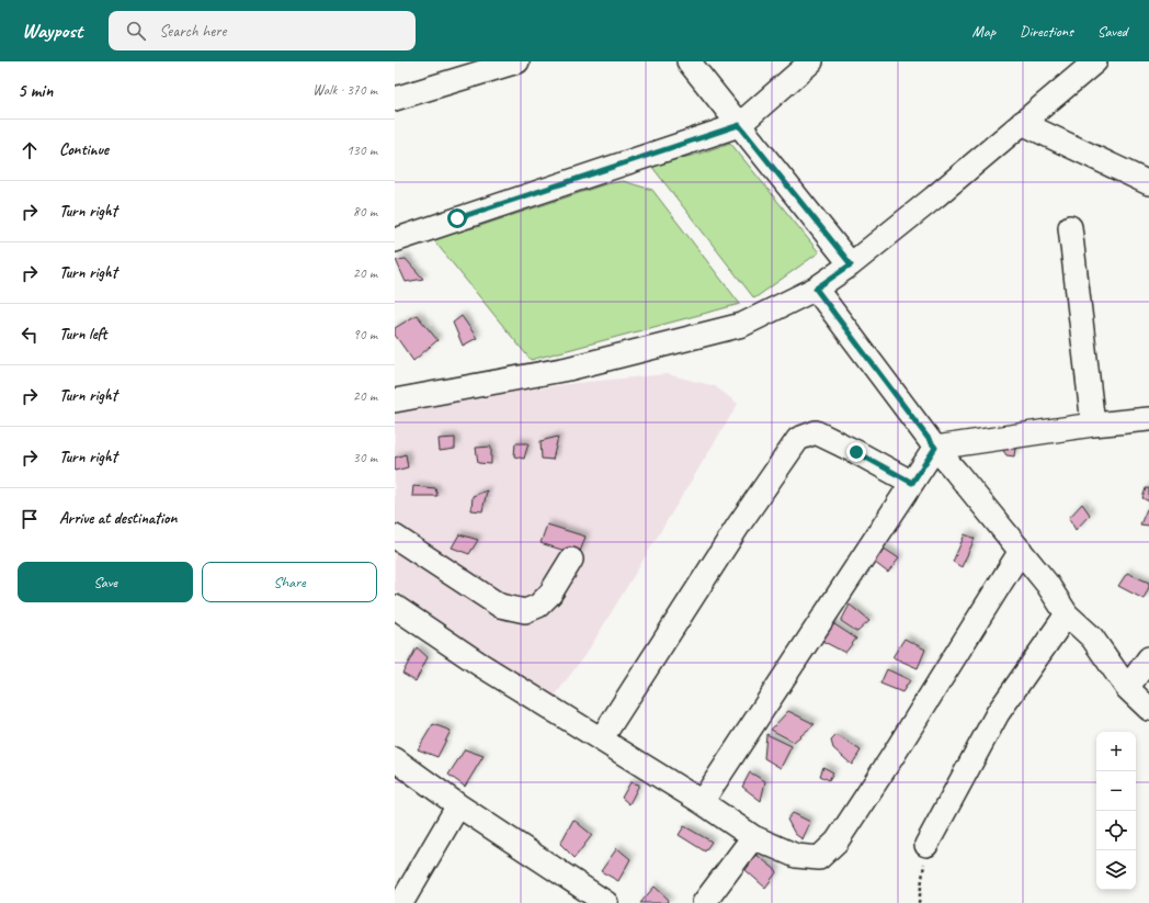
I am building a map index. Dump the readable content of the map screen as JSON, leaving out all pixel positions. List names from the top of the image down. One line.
{"page":{"header":"Waypost","search":"Search here","nav":["Map","Directions","Saved"],"heading":["5 min","Walk · 370 m"],"list":[["Continue","130 m"],["Turn right","80 m"],["Turn right","20 m"],["Turn left","90 m"],["Turn right","20 m"],["Turn right","30 m"],"Arrive at destination"],"buttons":["Save","Share"],"map_buttons":["+","−"]}}
